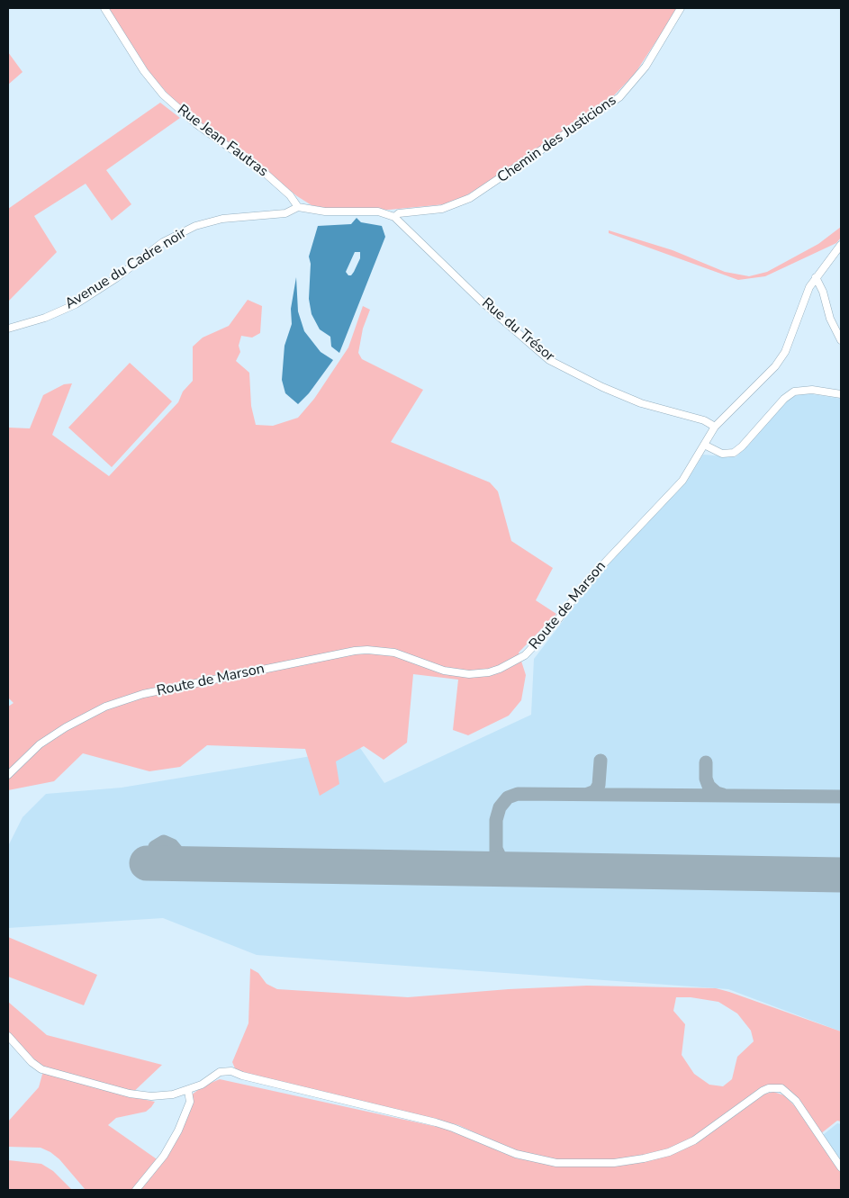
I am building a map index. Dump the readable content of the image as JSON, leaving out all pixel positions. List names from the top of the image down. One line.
{"streets":{"street":["Chemin des Justicions","Rue Jean Fautras","Avenue du Cadre noir","Rue du Trésor","Route de Marson"]},"crossings":[["Chemin des Justicions","Rue du Trésor"],["Rue Jean Fautras","Avenue du Cadre noir"],["Rue du Trésor","Route de Marson"]]}
